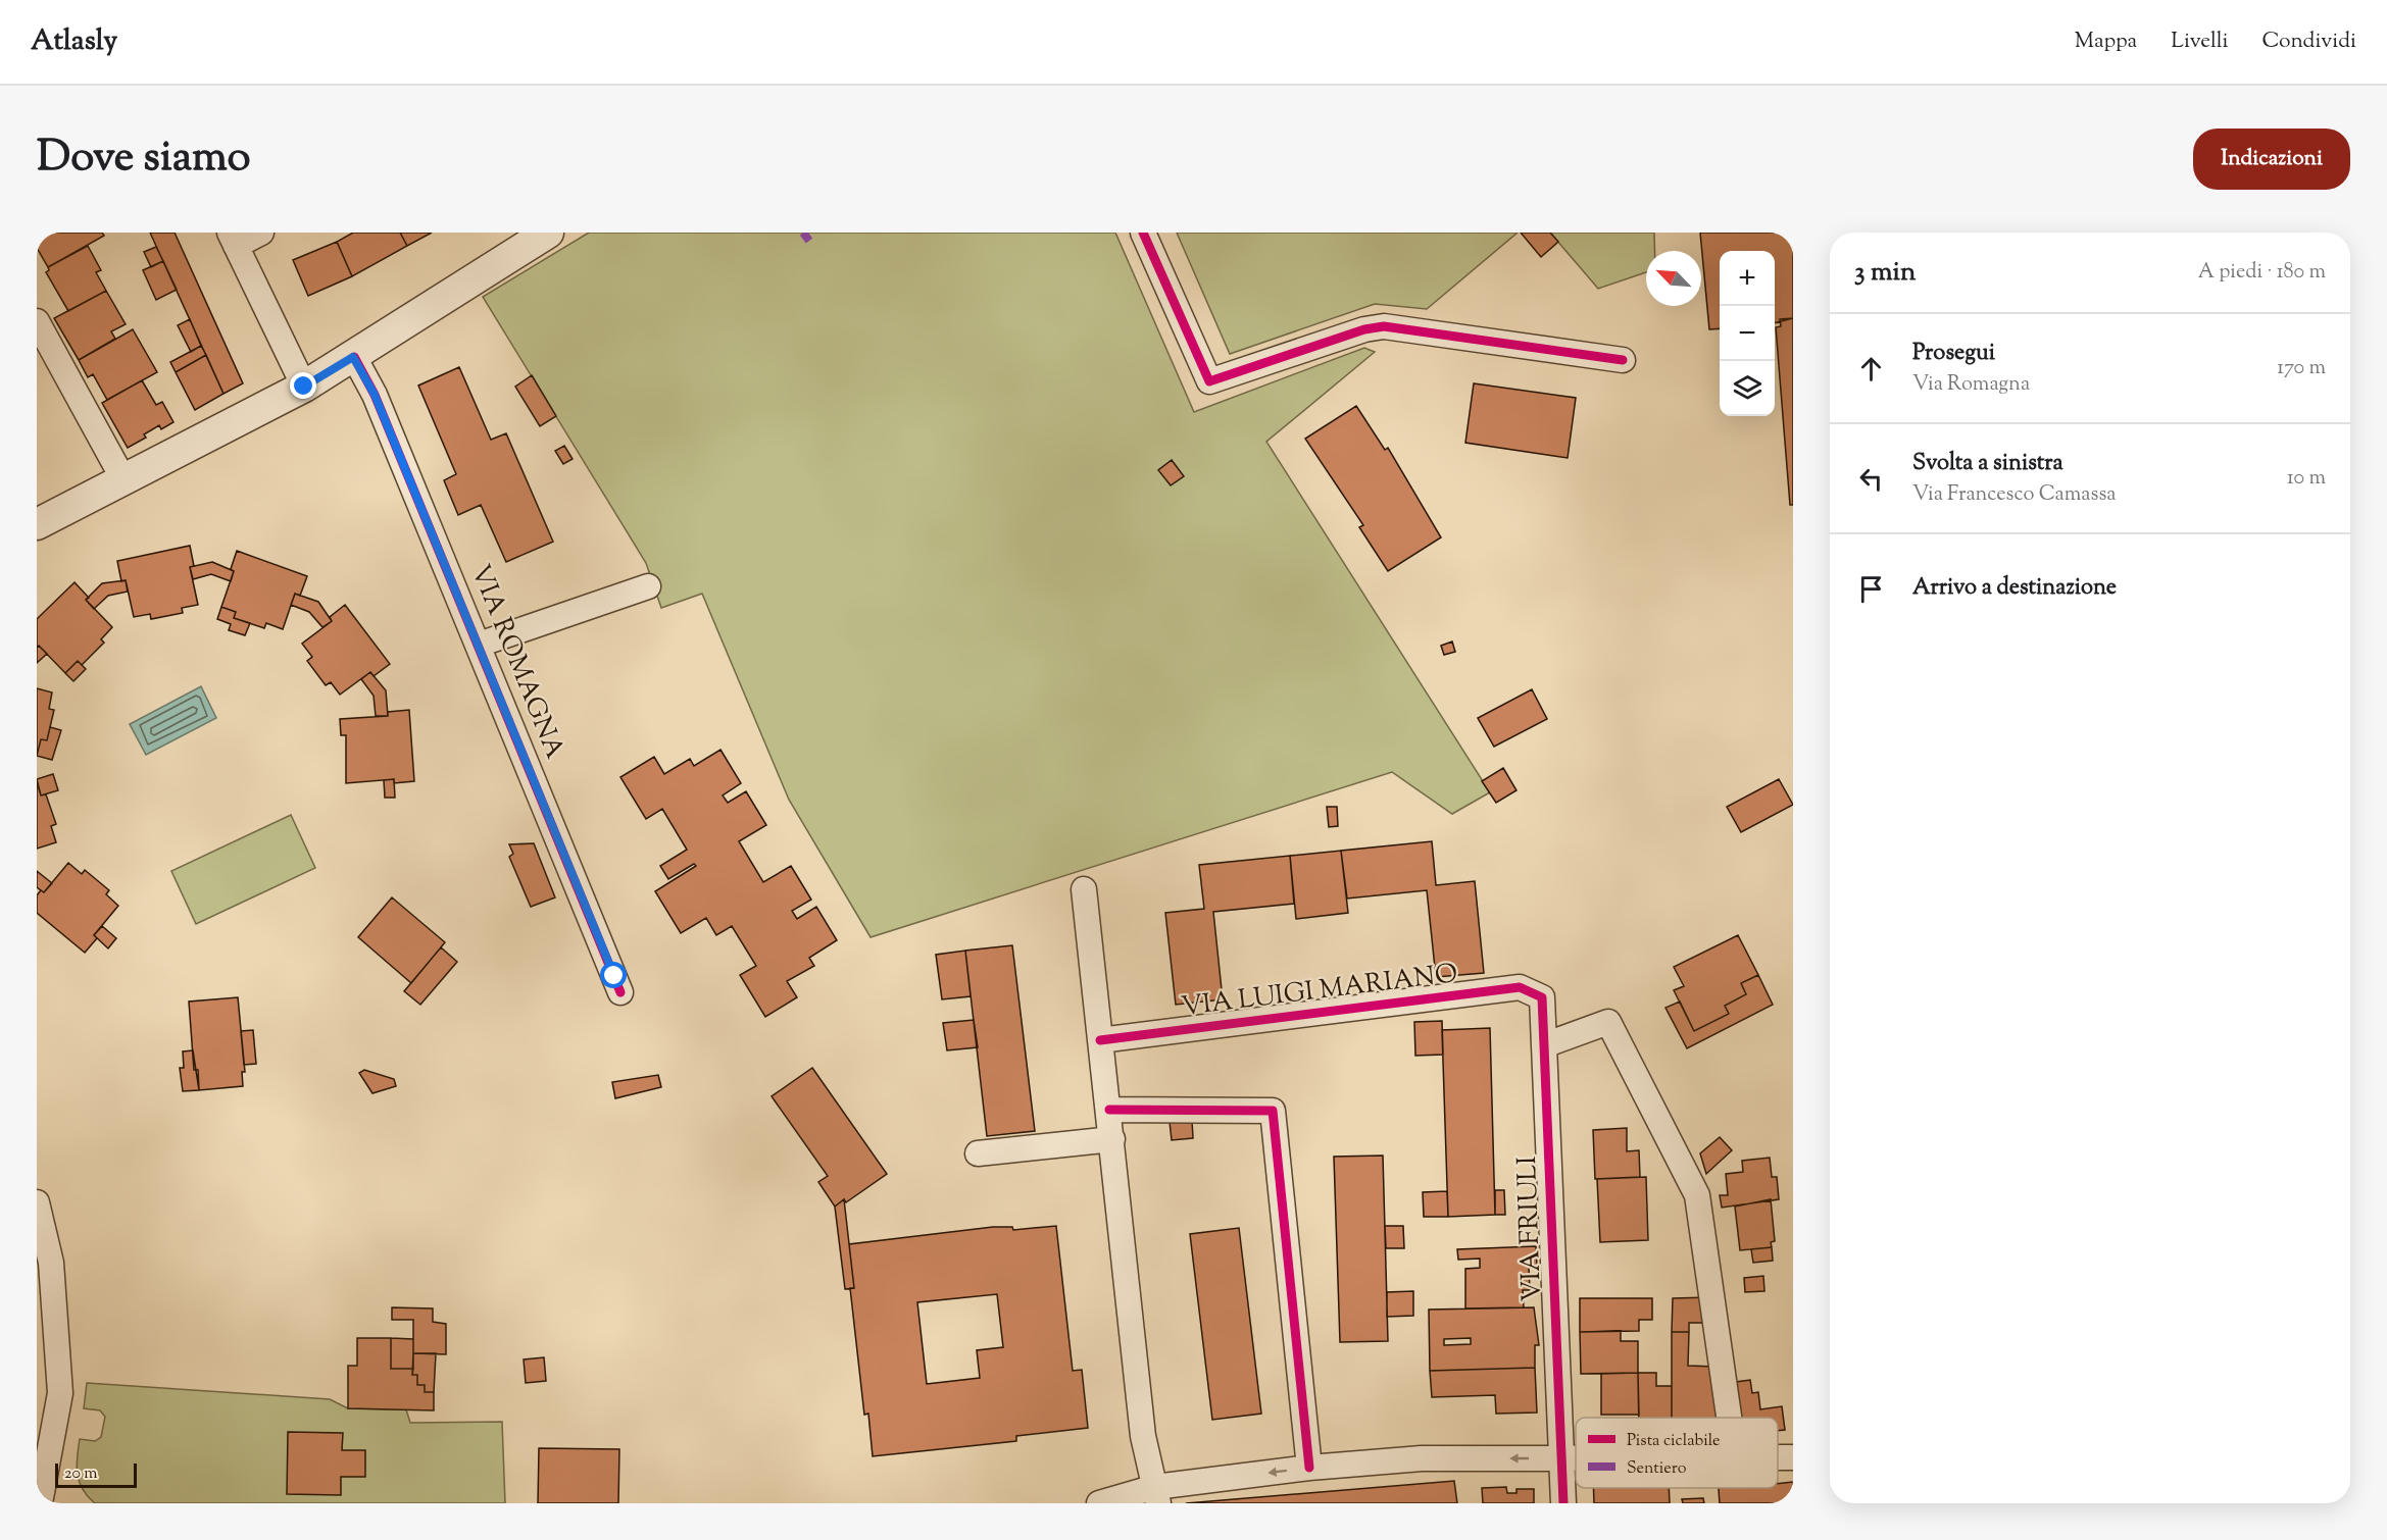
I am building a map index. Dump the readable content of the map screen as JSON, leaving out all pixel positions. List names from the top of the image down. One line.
{"streets":{"street":["VIA ROMAGNA","VIA LUIGI MARIANO","VIA FRIULI"]},"crossings":[["VIA LUIGI MARIANO","VIA FRIULI"]],"legend":["Pista ciclabile","Sentiero"],"scale_bar":"20 m","north":"top left","page":{"header":"Atlasly","nav":["Mappa","Livelli","Condividi"],"title":"Dove siamo","buttons":"Indicazioni","heading":["3 min","A piedi · 180 m"],"map_buttons":["+","−"],"list":[["Prosegui","Via Romagna","170 m"],["Svolta a sinistra","Via Francesco Camassa","10 m"],"Arrivo a destinazione"],"scale":"20 m"}}
